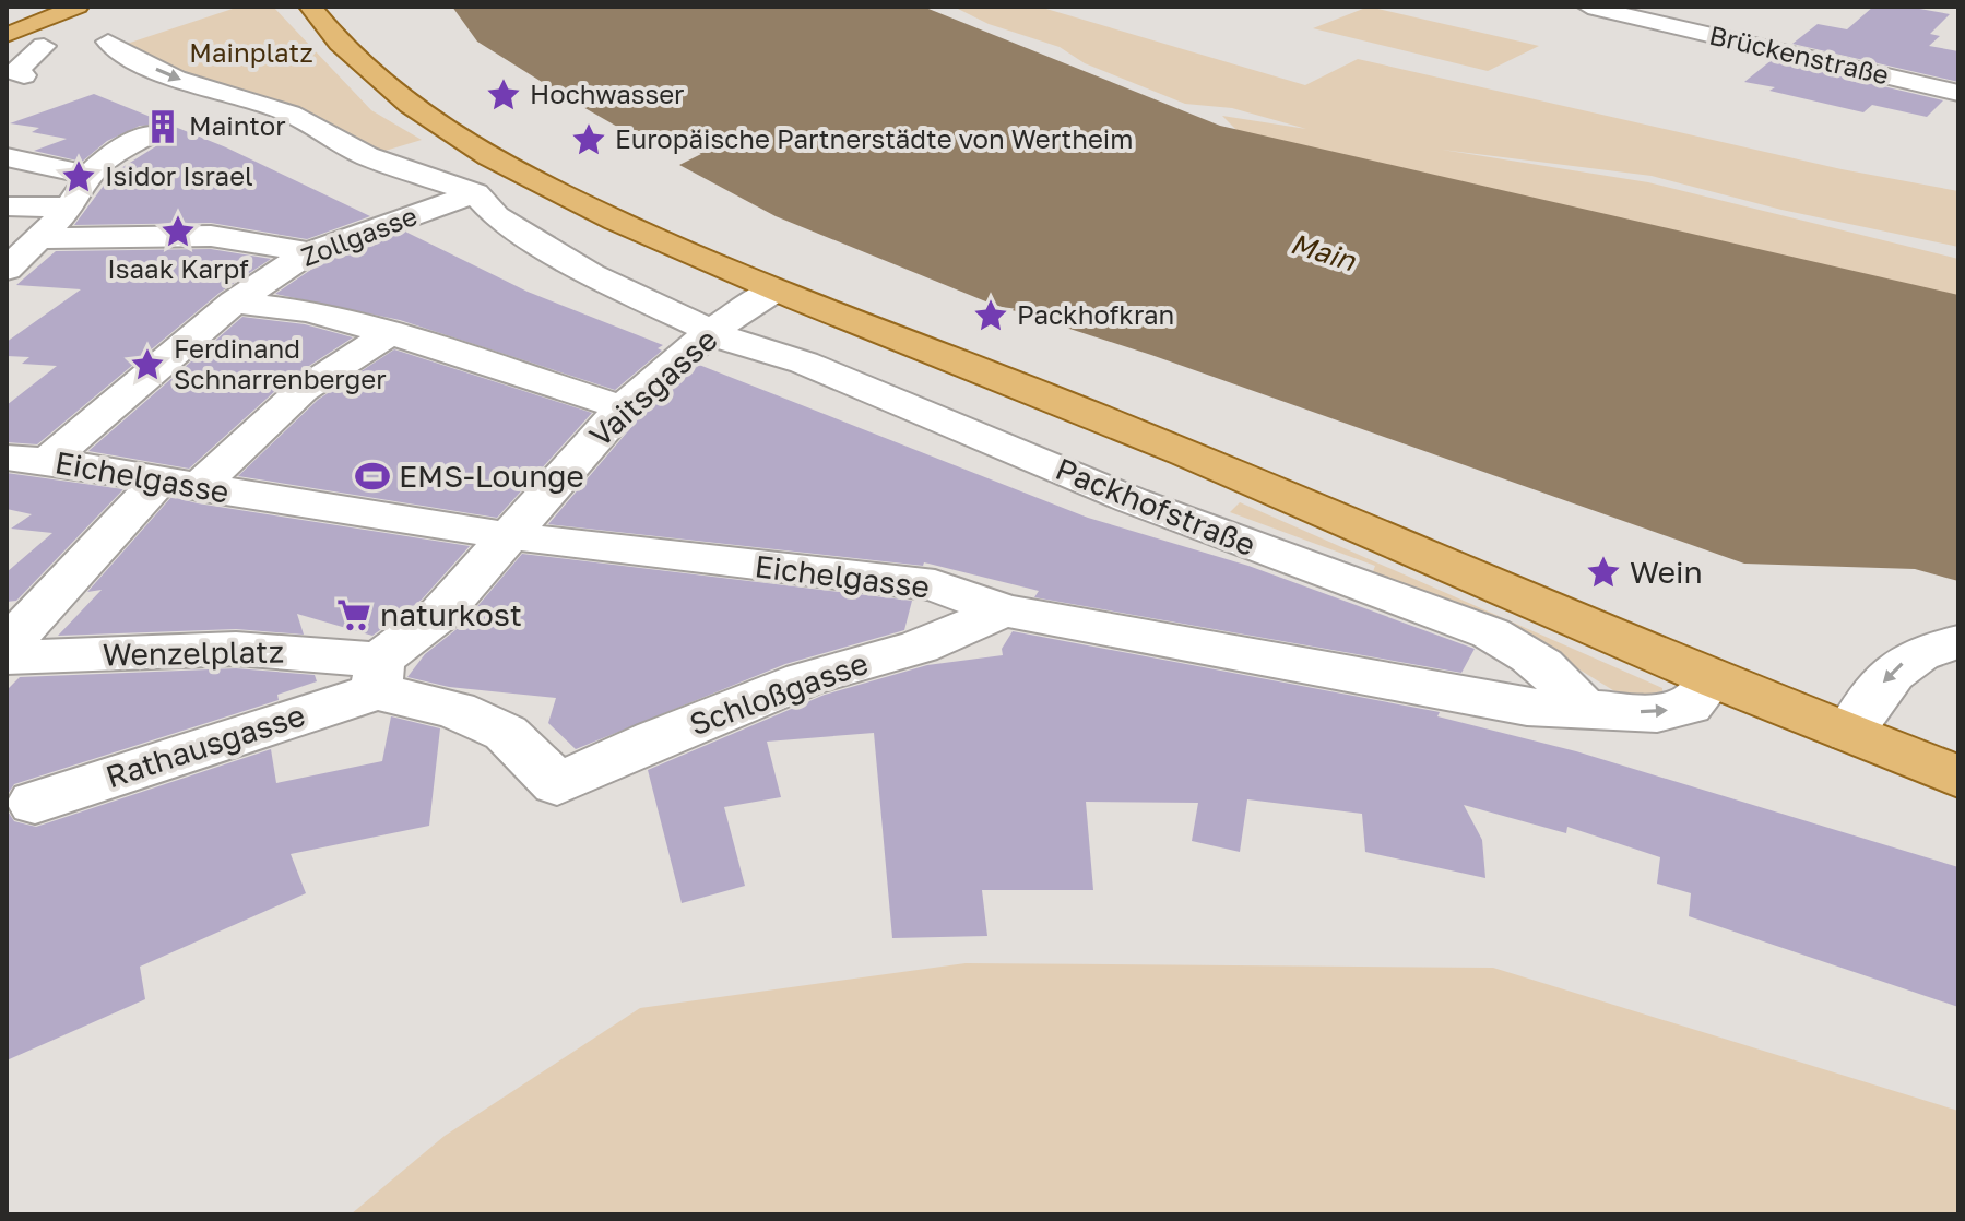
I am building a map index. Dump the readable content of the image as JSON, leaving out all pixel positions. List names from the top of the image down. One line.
{"streets":{"street":["Brückenstraße","Zollgasse","Vaitsgasse","Eichelgasse","Packhofstraße","Wenzelplatz","Schloßgasse","Rathausgasse"]},"crossings":[["Zollgasse","Eichelgasse"],["Vaitsgasse","Eichelgasse"],["Vaitsgasse","Packhofstraße"],["Vaitsgasse","Rathausgasse"],["Eichelgasse","Packhofstraße"],["Eichelgasse","Schloßgasse"],["Eichelgasse","Rathausgasse"],["Wenzelplatz","Schloßgasse"],["Wenzelplatz","Rathausgasse"],["Schloßgasse","Rathausgasse"]],"water":["Main"],"parks":["Mainplatz"],"places":{"place":["Hochwasser","Europäische Partnerstädte von Wertheim","Isidor Israel","Isaak Karpf","Packhofkran","Ferdinand Schnarrenberger","Wein"],"building":["Maintor"],"sports":["EMS-Lounge"],"supermarket":["naturkost"]}}
